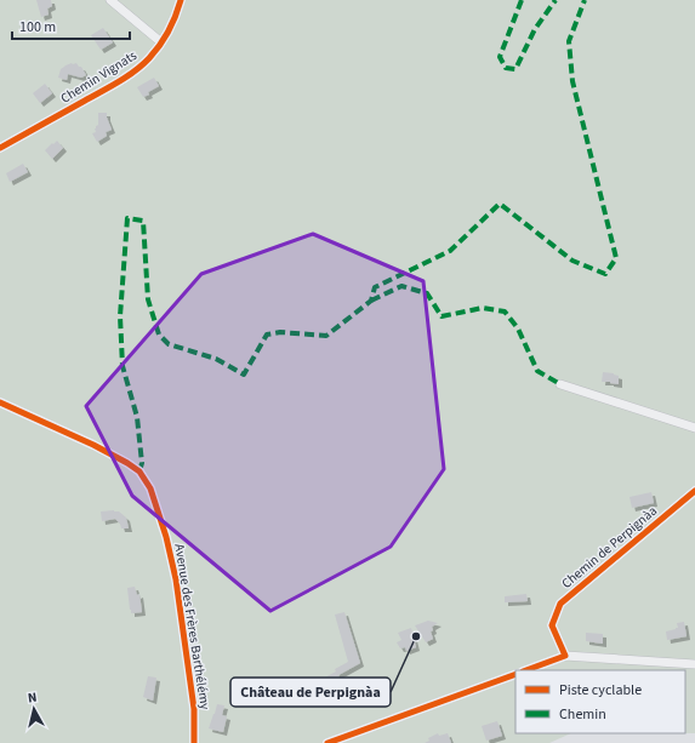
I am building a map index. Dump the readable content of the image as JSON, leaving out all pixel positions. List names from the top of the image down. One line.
{"streets":{"street":["Chemin Vignats","Chemin de Perpignàa","Avenue des Frères Barthélémy"]},"places":["Château de Perpignàa"],"legend":["Piste cyclable","Chemin"],"scale_bar":"100 m","north":"top"}
